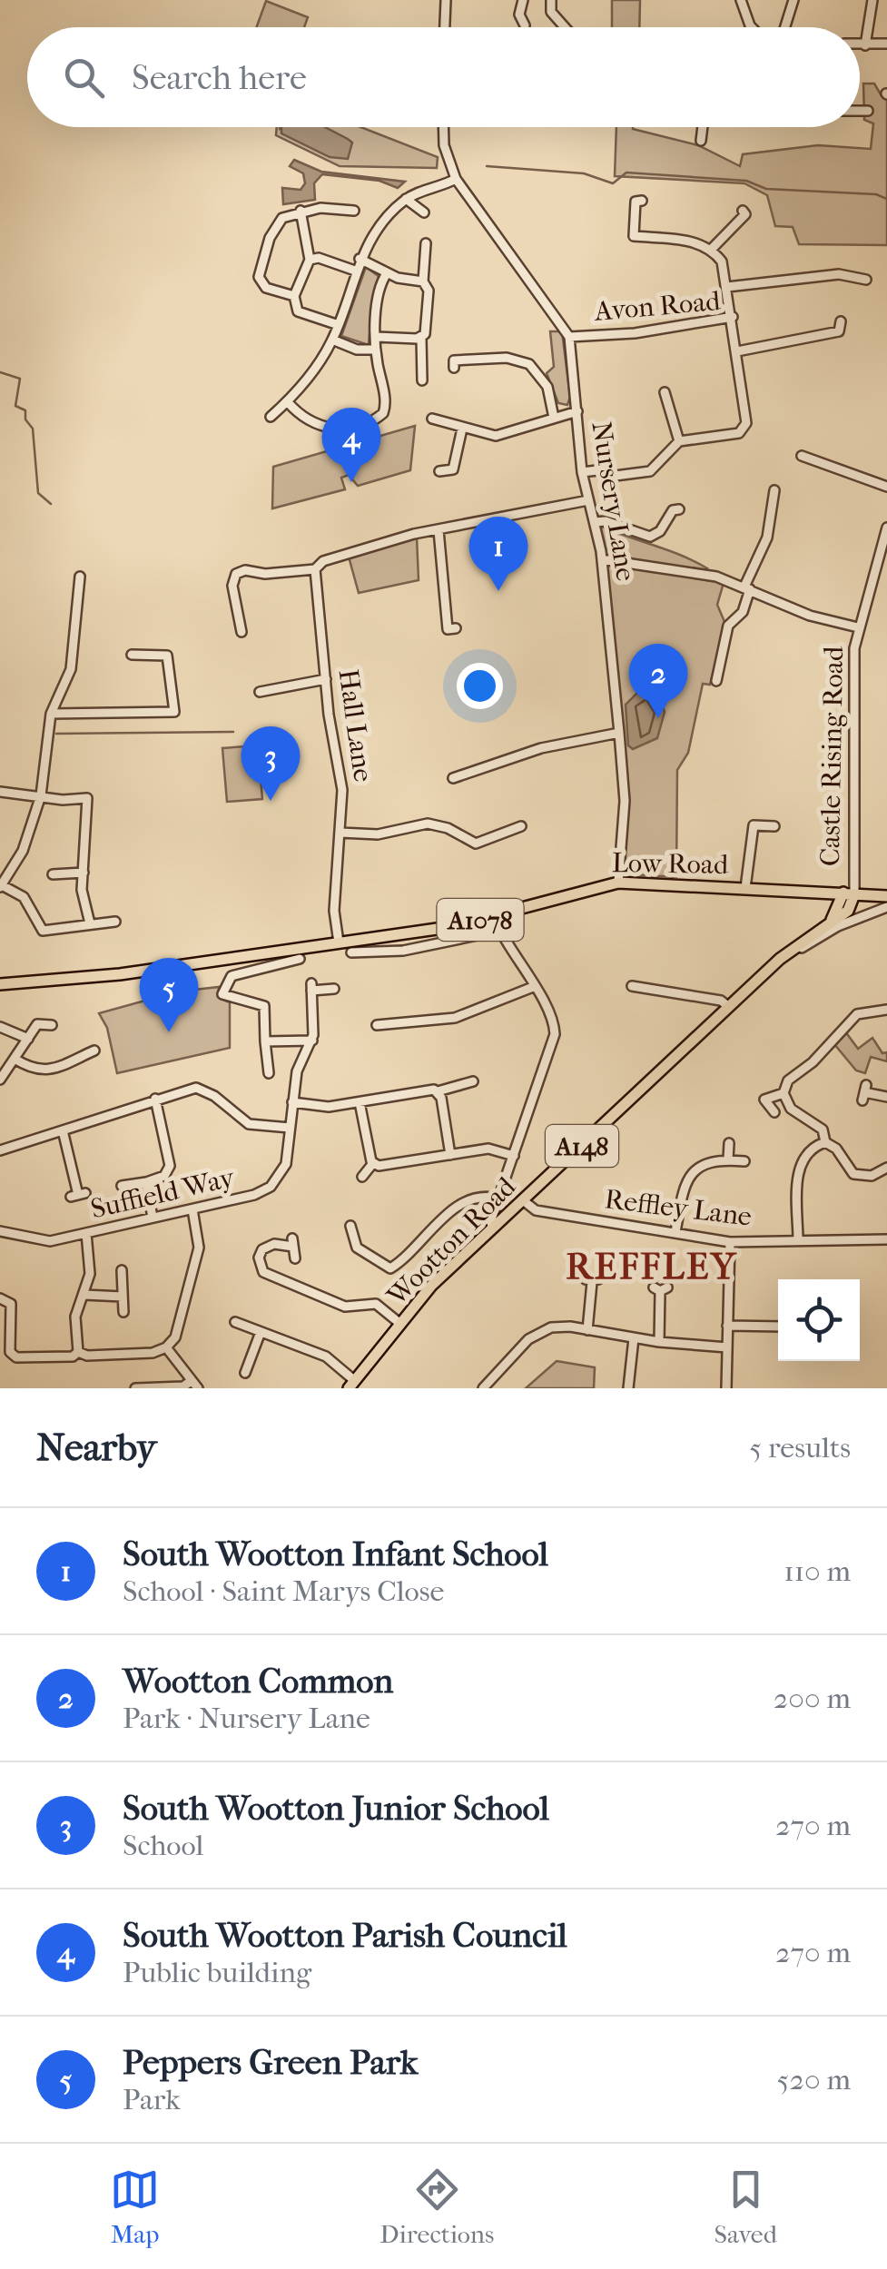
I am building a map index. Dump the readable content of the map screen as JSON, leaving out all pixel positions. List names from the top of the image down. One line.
{"streets":{"main road":["Low Road","A1078","A148","Wootton Road"],"street":["Avon Road","Nursery Lane","Hall Lane","Castle Rising Road","Suffield Way","Reffley Lane"]},"crossings":[["Avon Road","Nursery Lane"],["Nursery Lane","Low Road"],["Hall Lane","Low Road"],["Hall Lane","A1078"],["Castle Rising Road","Low Road"],["Castle Rising Road","Wootton Road"],["Low Road","A1078"],["Low Road","Wootton Road"],["Reffley Lane","Wootton Road"]],"districts":["REFFLEY"],"page":{"search":"Search here","pins":["4","1","2","3","5"],"heading":["Nearby","5 results"],"list":[{"mark":"1","name":"South Wootton Infant School","note":"School · Saint Marys Close","value":"110 m"},{"mark":"2","name":"Wootton Common","note":"Park · Nursery Lane","value":"200 m"},{"mark":"3","name":"South Wootton Junior School","note":"School","value":"270 m"},{"mark":"4","name":"South Wootton Parish Council","note":"Public building","value":"270 m"},{"mark":"5","name":"Peppers Green Park","note":"Park","value":"520 m"}],"nav":["Map","Directions","Saved"]}}
